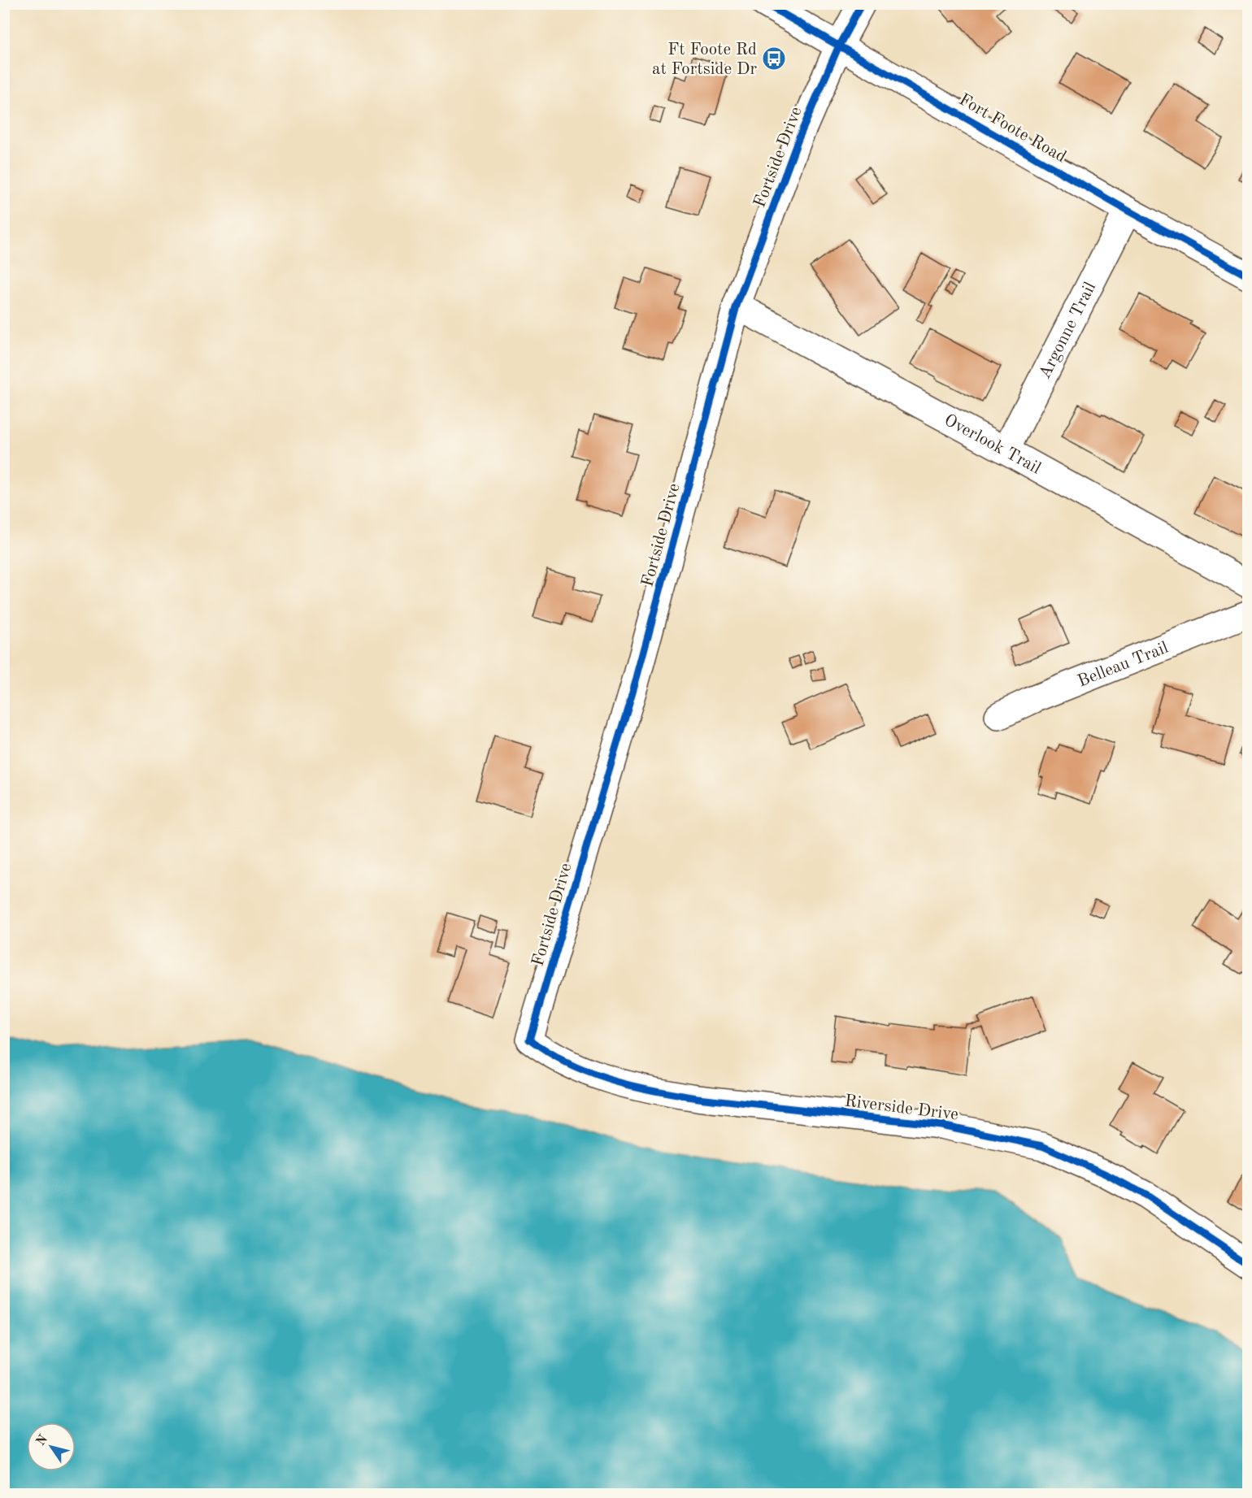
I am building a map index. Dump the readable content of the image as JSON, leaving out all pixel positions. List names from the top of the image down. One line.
{"streets":{"street":["Fort Foote Road","Fortside Drive","Argonne Trail","Overlook Trail","Belleau Trail","Riverside Drive"]},"crossings":[["Fort Foote Road","Fortside Drive"],["Fort Foote Road","Argonne Trail"],["Fortside Drive","Overlook Trail"],["Fortside Drive","Riverside Drive"],["Argonne Trail","Overlook Trail"]],"places":{"bus stop":["Ft Foote Rd at Fortside Dr"]},"north":"top left"}
